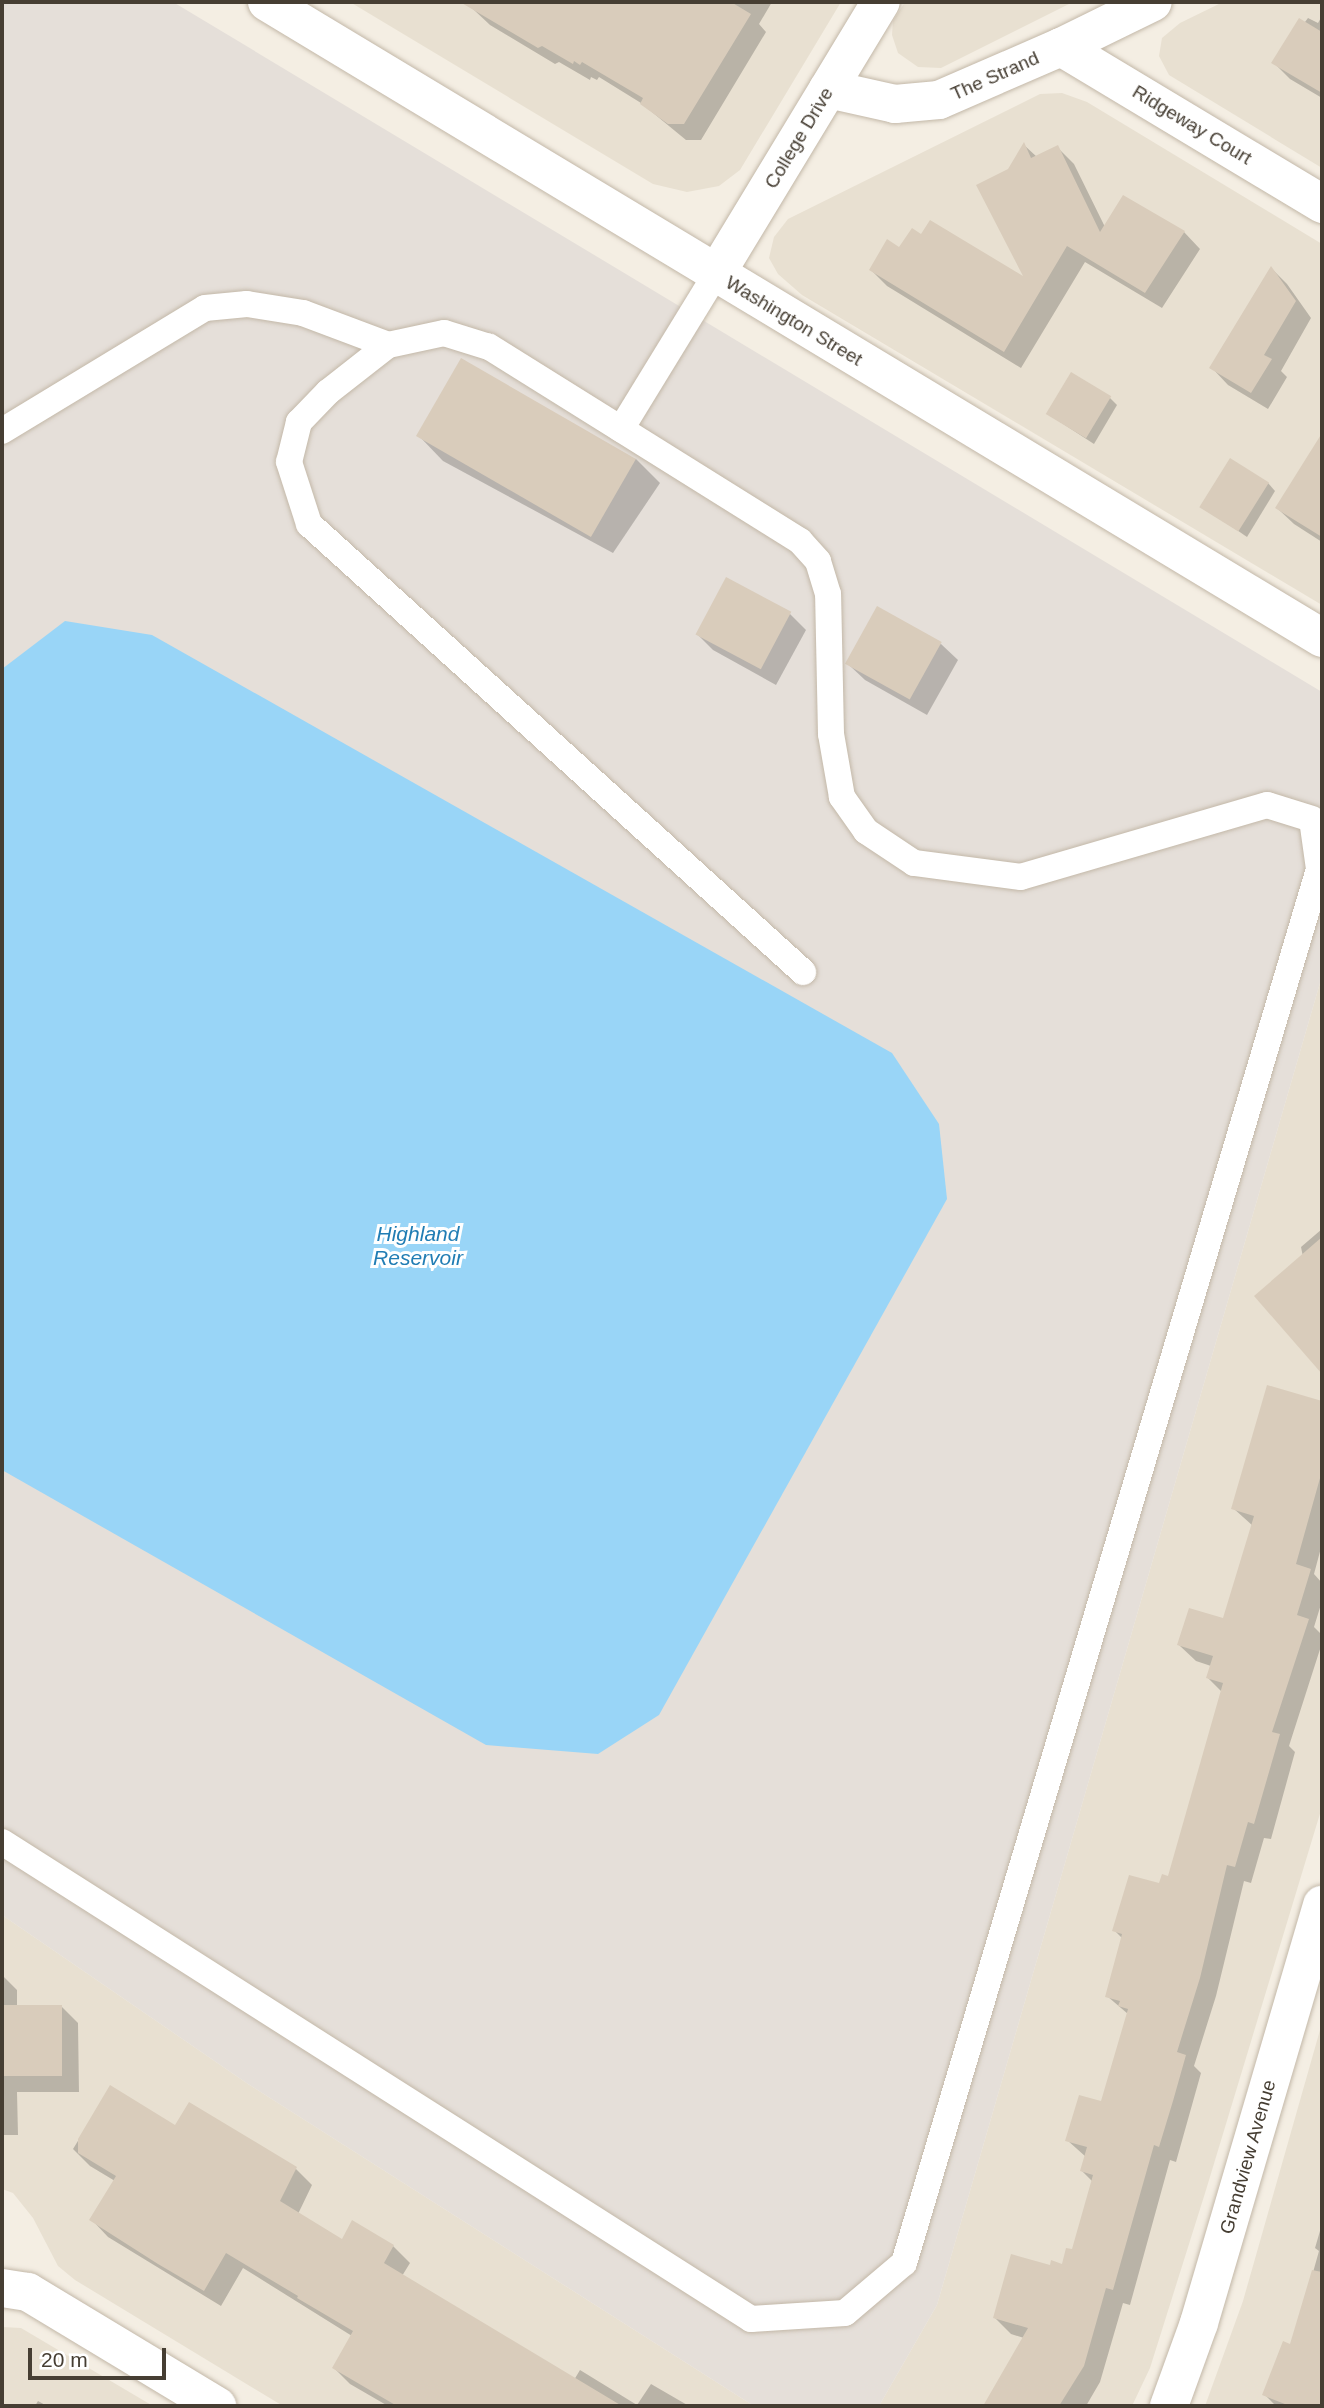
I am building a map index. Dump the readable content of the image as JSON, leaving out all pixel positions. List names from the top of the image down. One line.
{"streets":{"street":["The Strand","Ridgeway Court","College Drive","Washington Street","Grandview Avenue"]},"crossings":[["The Strand","Ridgeway Court"],["The Strand","College Drive"],["College Drive","Washington Street"]],"water":["Highland Reservoir"],"scale_bar":"20 m"}
